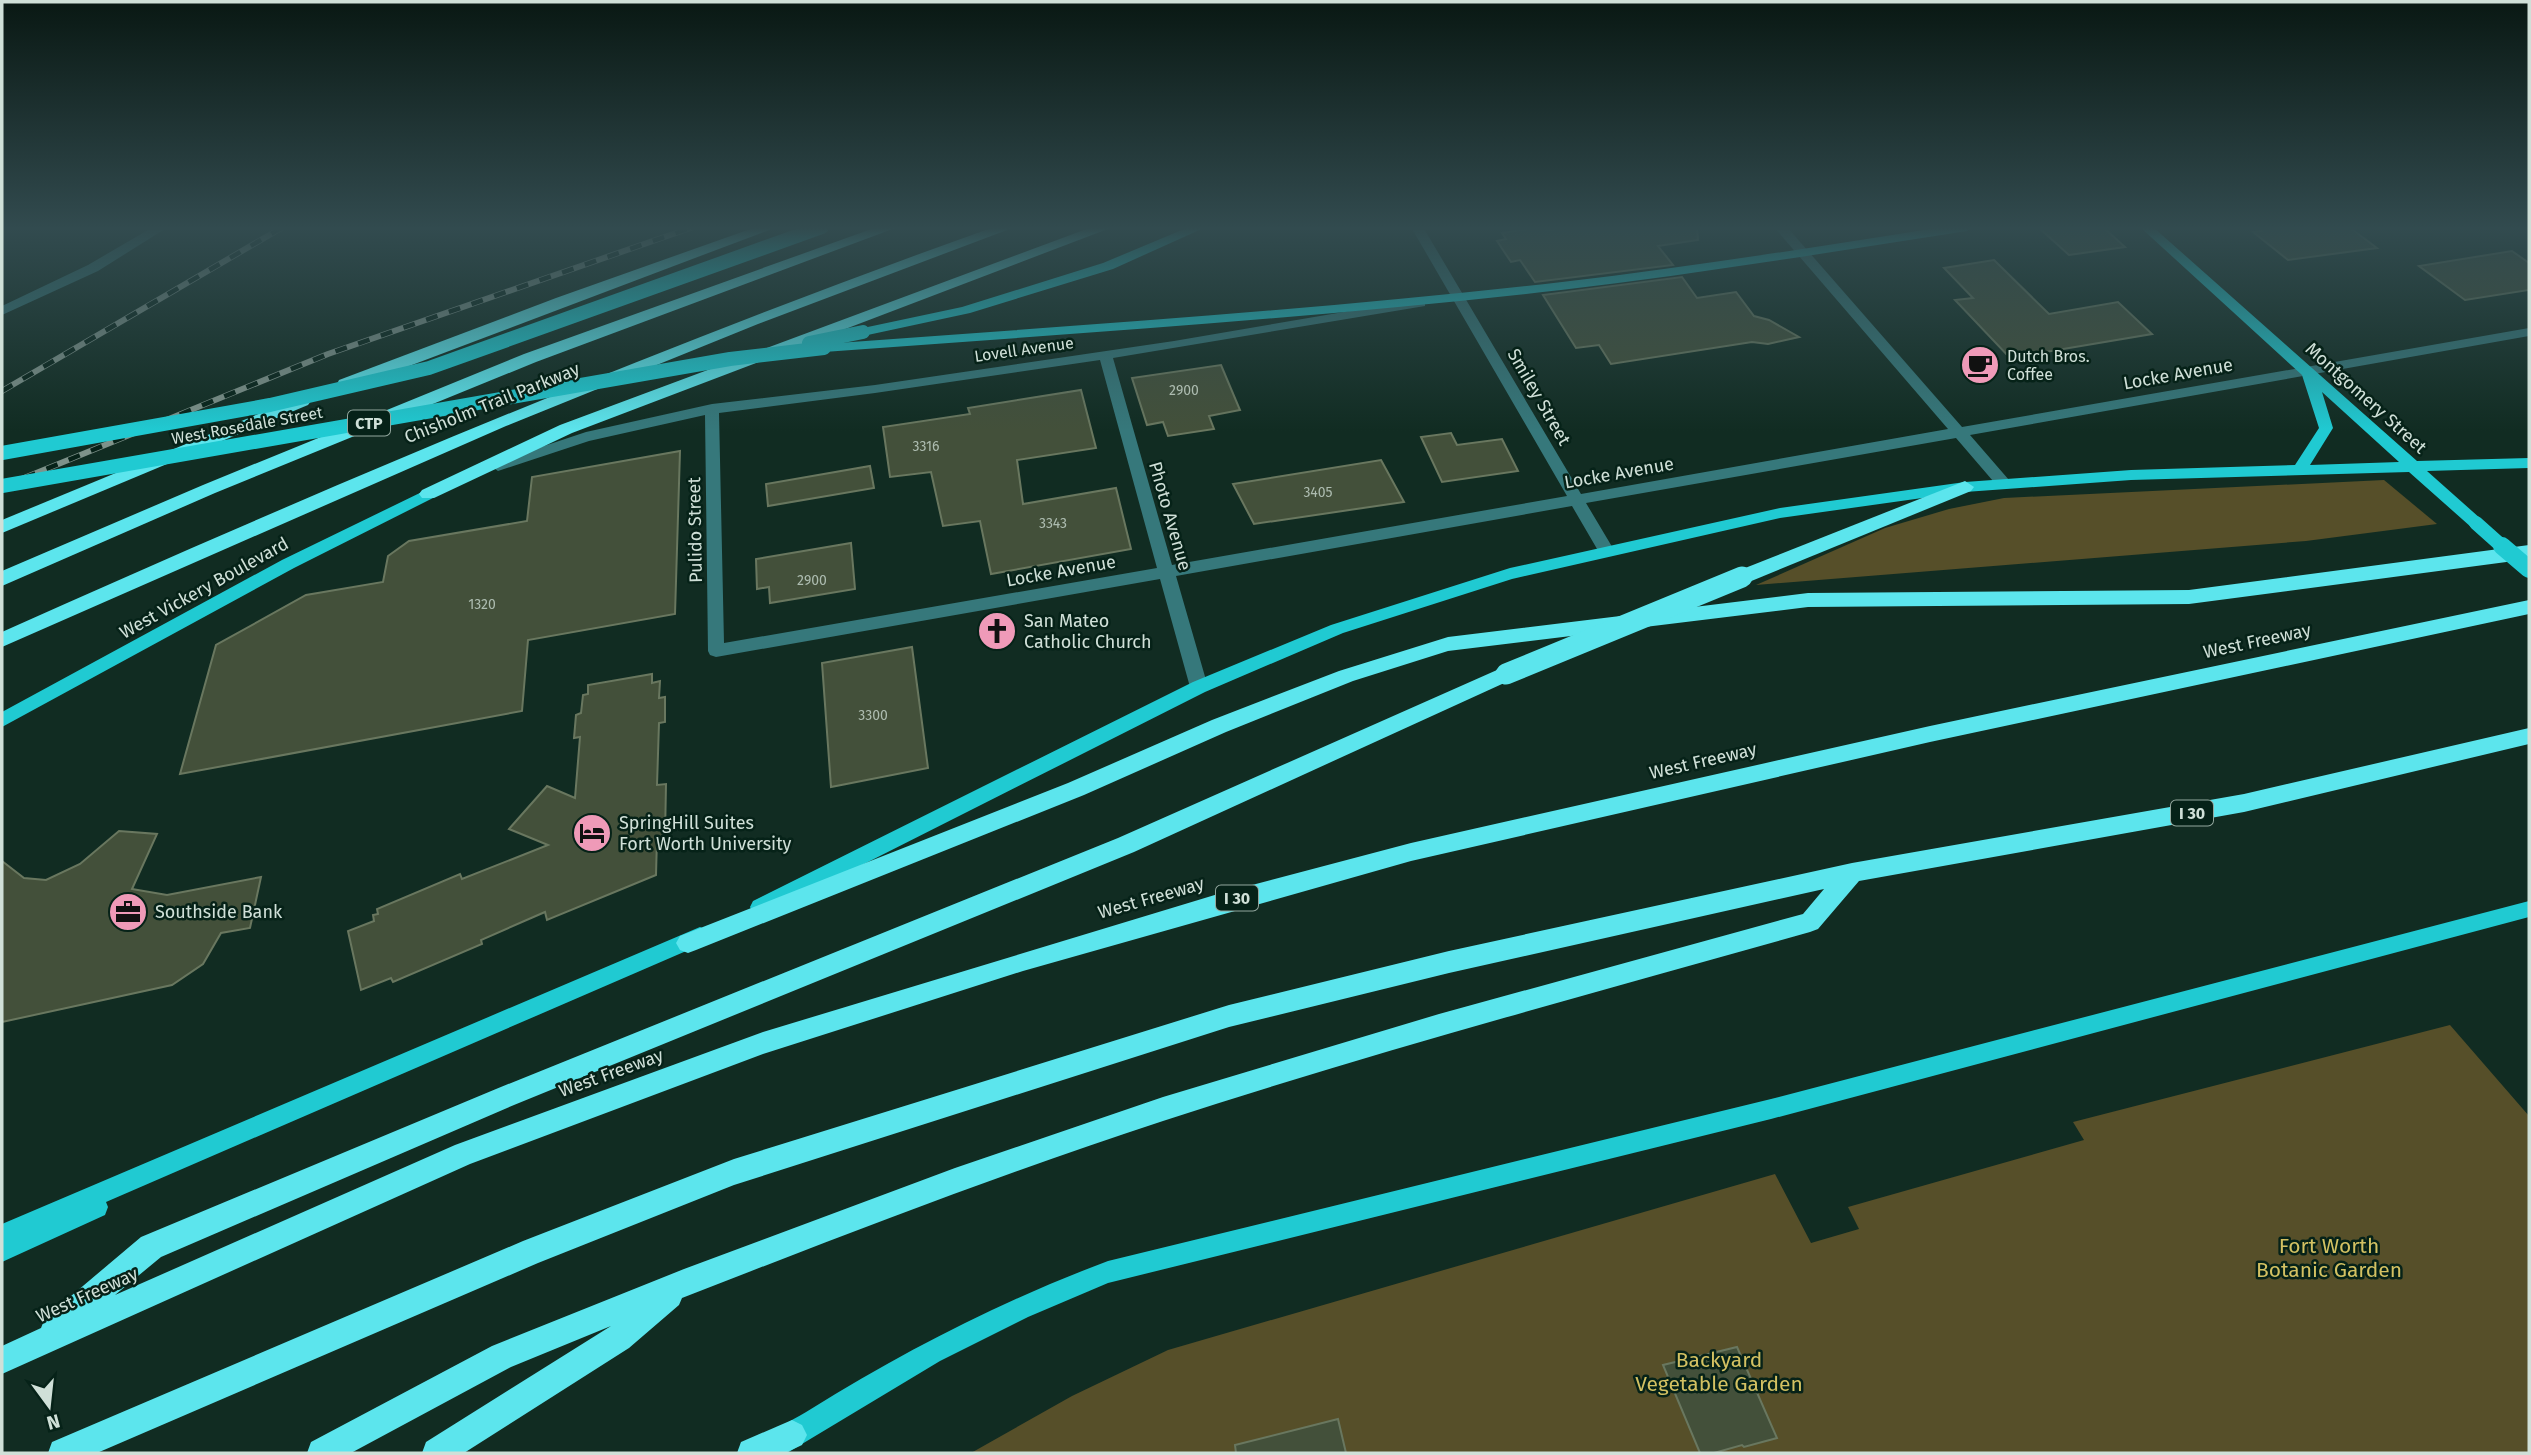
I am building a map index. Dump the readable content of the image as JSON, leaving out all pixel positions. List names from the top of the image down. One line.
{"streets":{"highway":["Chisholm Trail Parkway","CTP","West Freeway","I 30"],"main road":["Lovell Avenue","Montgomery Street","West Rosedale Street","West Vickery Boulevard"],"street":["Locke Avenue","Smiley Street","Photo Avenue","Pulido Street"]},"crossings":[["Lovell Avenue","Smiley Street"],["Lovell Avenue","West Rosedale Street"],["Lovell Avenue","Photo Avenue"],["Lovell Avenue","Pulido Street"],["Lovell Avenue","West Vickery Boulevard"],["Locke Avenue","Smiley Street"],["Locke Avenue","Montgomery Street"],["Locke Avenue","Photo Avenue"],["Locke Avenue","Pulido Street"],["Smiley Street","West Rosedale Street"]],"parks":["Fort Worth Botanic Garden","Backyard Vegetable Garden"],"places":{"cafe":["Dutch Bros. Coffee"],"church":["San Mateo Catholic Church"],"hotel":["SpringHill Suites Fort Worth University"],"office":["Southside Bank"]},"house_numbers":["2900","3316","3405","3343","2900","1320","3300"],"north":"bottom"}
